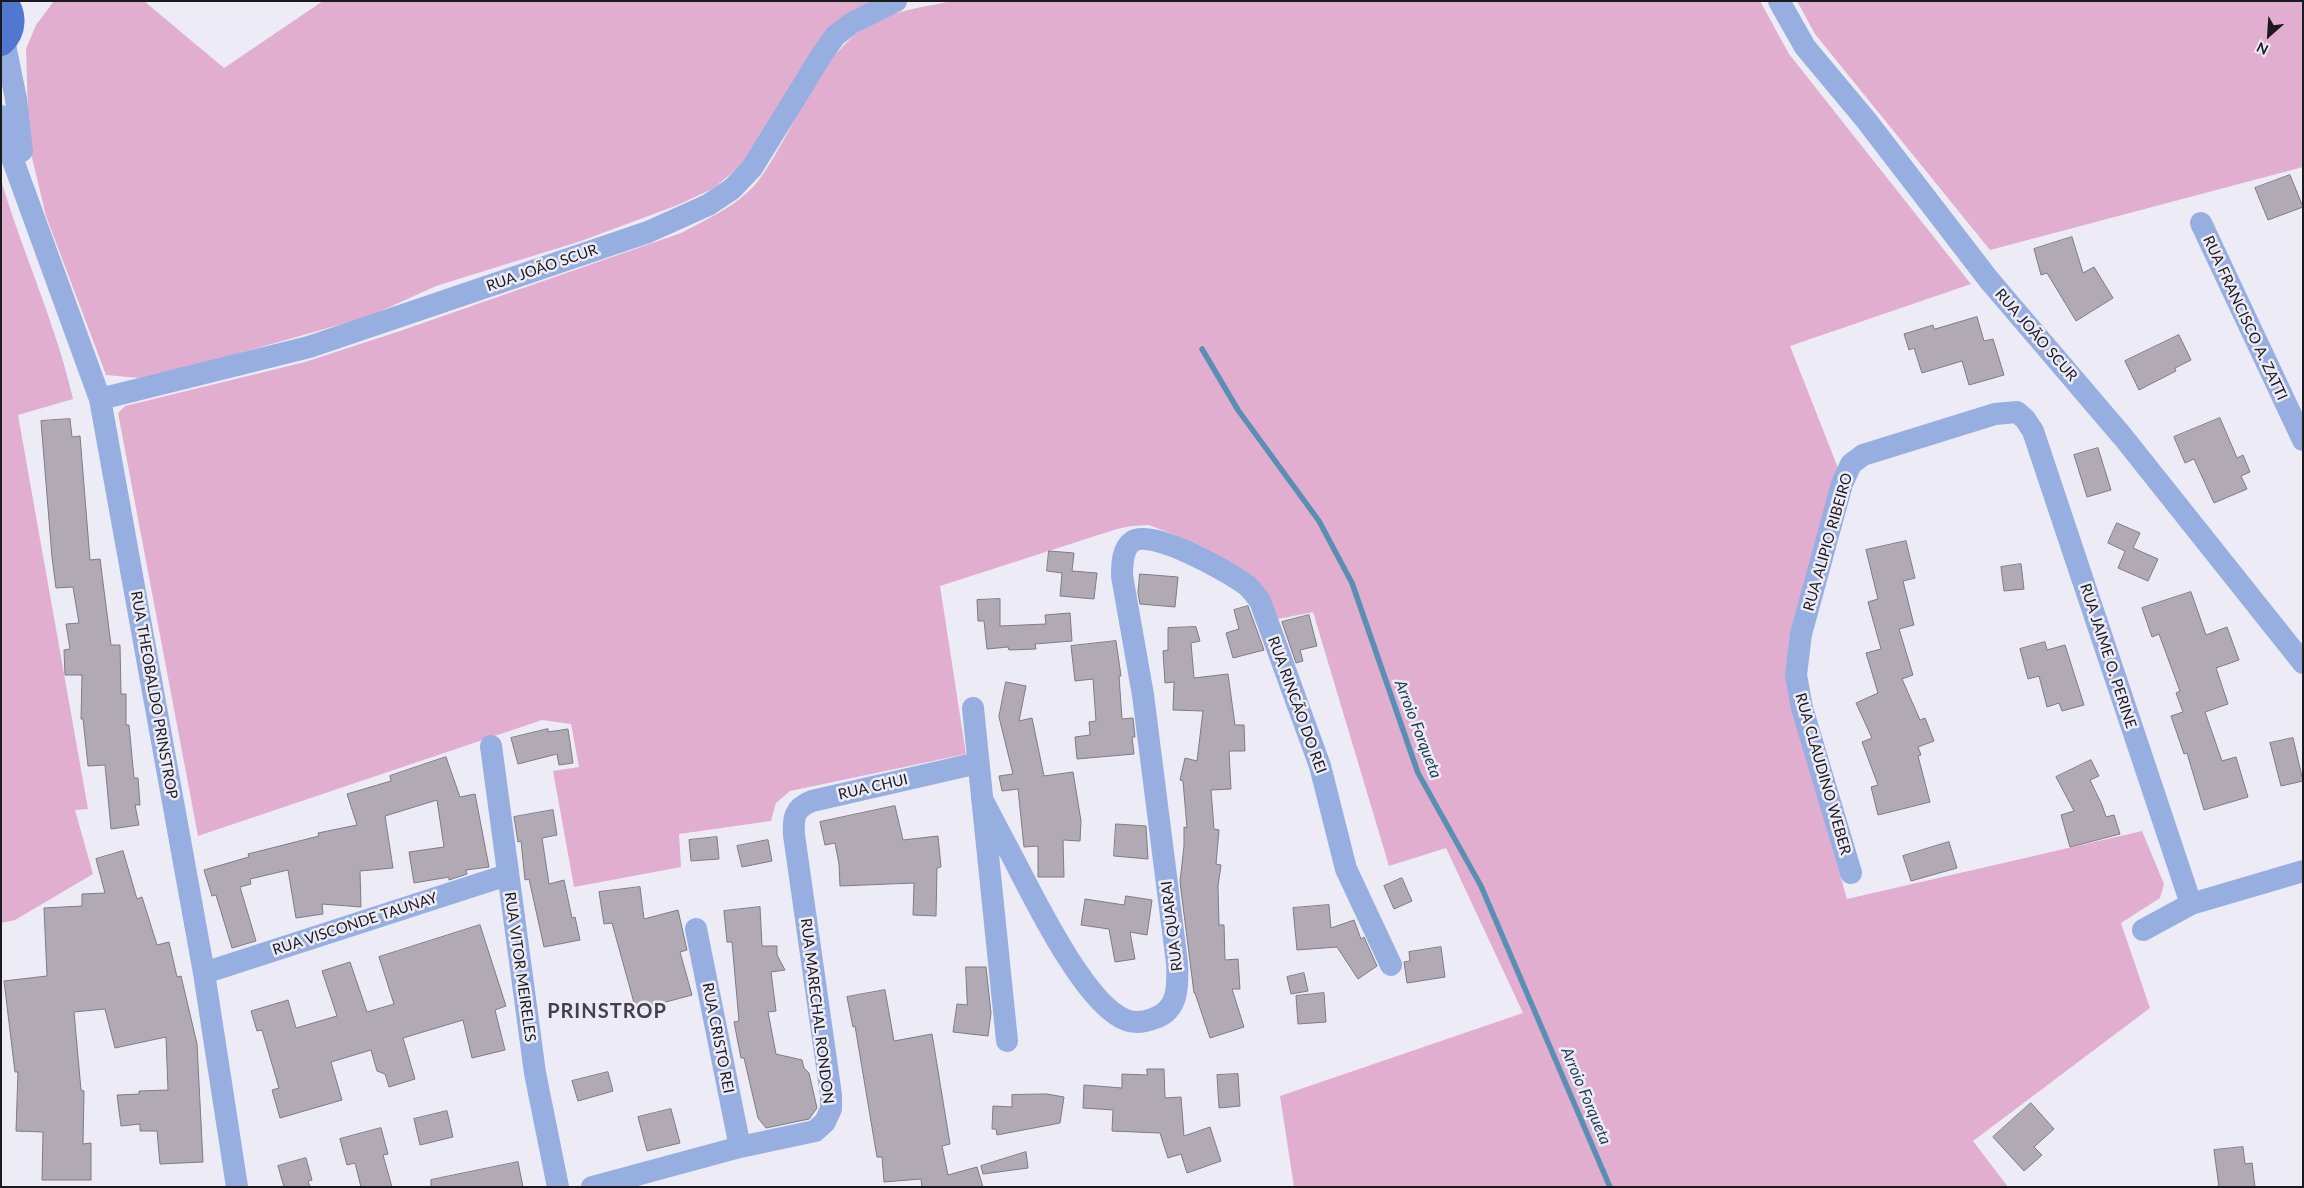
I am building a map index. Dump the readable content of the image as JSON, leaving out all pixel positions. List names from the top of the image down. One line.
{"streets":{"street":["RUA JOÃO SCUR","RUA FRANCISCO A. ZATTI","RUA ALIPIO RIBEIRO","RUA JAIME O. PERINE","RUA THEOBALDO PRINSTROP","RUA RINCÃO DO REI","RUA CLAUDINO WEBER","RUA CHUI","RUA VISCONDE TAUNAY","RUA QUARAI","RUA VITOR MEIRELES","RUA MARECHAL RONDON","RUA CRISTO REI"]},"crossings":[["RUA JOÃO SCUR","RUA THEOBALDO PRINSTROP"],["RUA ALIPIO RIBEIRO","RUA JAIME O. PERINE"],["RUA ALIPIO RIBEIRO","RUA CLAUDINO WEBER"],["RUA THEOBALDO PRINSTROP","RUA VISCONDE TAUNAY"],["RUA RINCÃO DO REI","RUA QUARAI"],["RUA CHUI","RUA MARECHAL RONDON"],["RUA VISCONDE TAUNAY","RUA VITOR MEIRELES"],["RUA MARECHAL RONDON","RUA CRISTO REI"]],"districts":["PRINSTROP"],"water":["Arroio Forqueta"],"north":"bottom left"}
